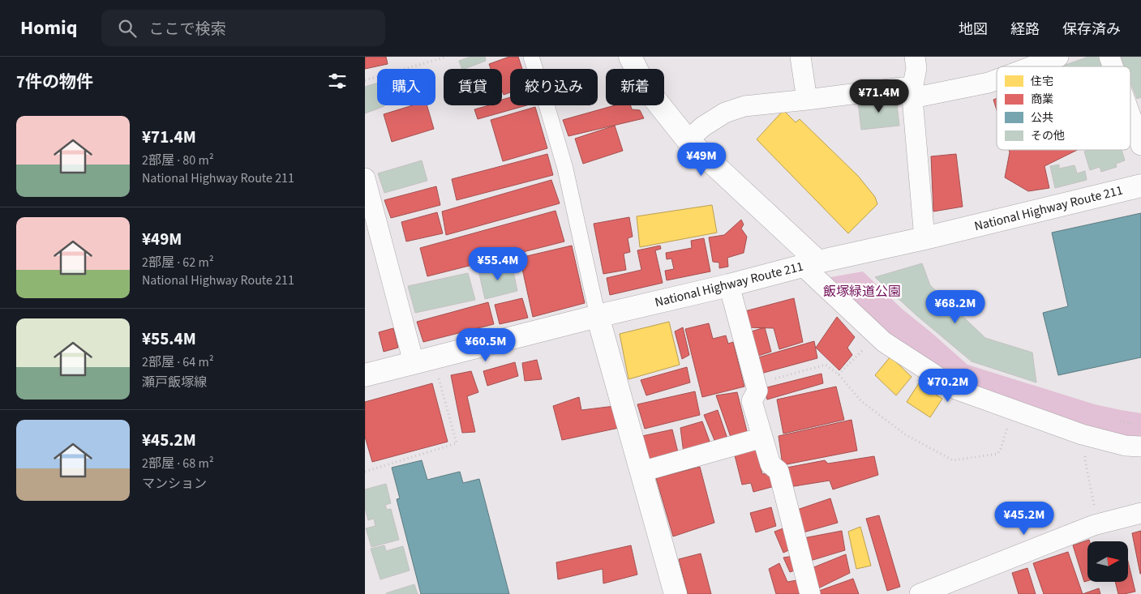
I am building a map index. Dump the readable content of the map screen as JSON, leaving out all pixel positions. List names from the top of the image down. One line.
{"streets":{"main road":["National Highway Route 211"]},"parks":["飯塚緑道公園"],"legend":["住宅","商業","公共","その他"],"north":"right","page":{"header":"Homiq","search":"ここで検索","nav":["地図","経路","保存済み"],"heading":"7件の物件","chip":["購入","賃貸","絞り込み","新着"],"price":["¥71.4M","¥49M","¥55.4M","¥68.2M","¥60.5M","¥70.2M","¥45.2M"],"list":[{"name":"¥71.4M","note":"2部屋 · 80 m² · National Highway Route 211"},{"name":"¥49M","note":"2部屋 · 62 m² · National Highway Route 211"},{"name":"¥55.4M","note":"2部屋 · 64 m² · 瀬戸飯塚線"},{"name":"¥45.2M","note":"2部屋 · 68 m² · マンション"}]}}
